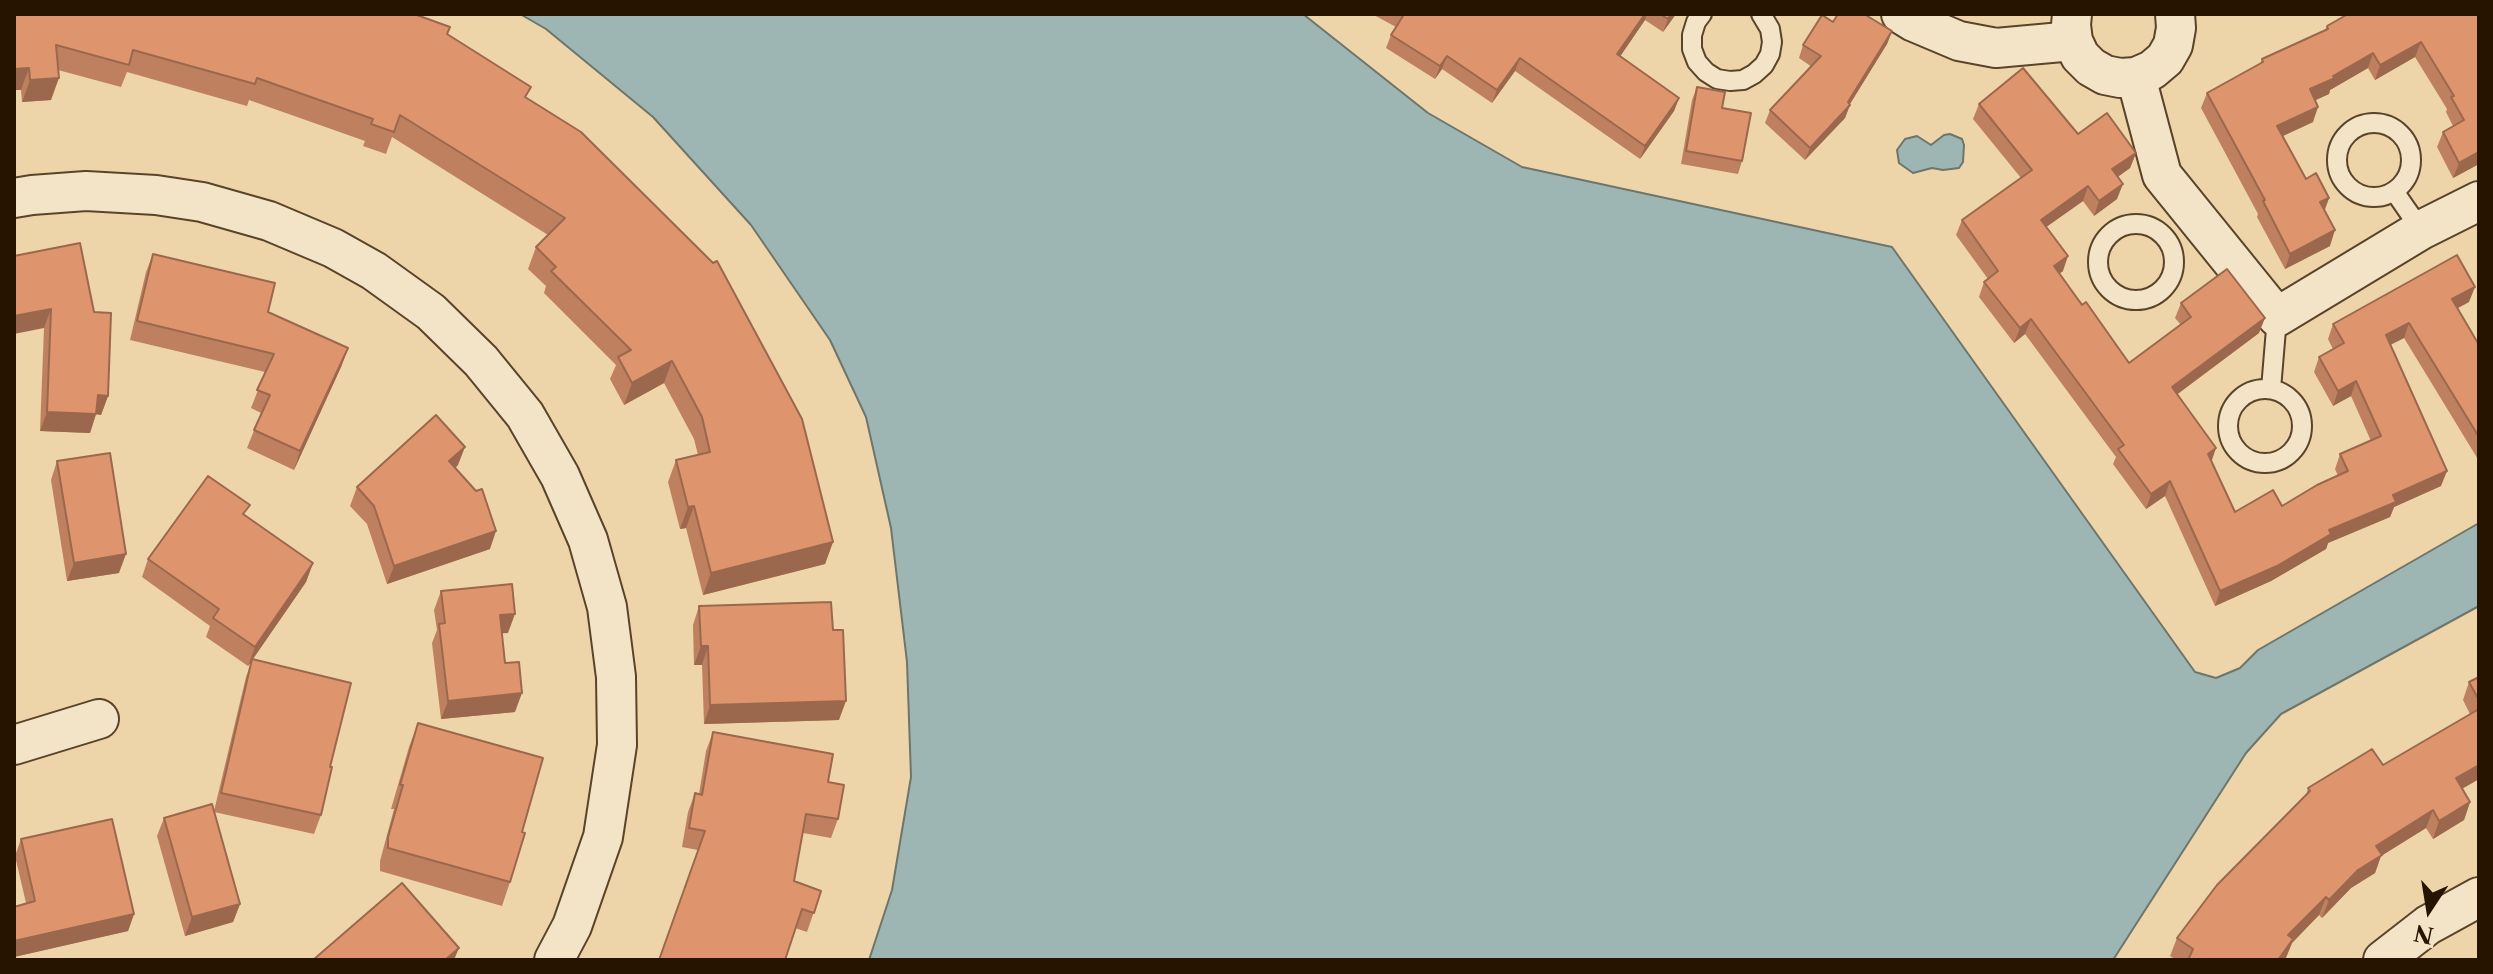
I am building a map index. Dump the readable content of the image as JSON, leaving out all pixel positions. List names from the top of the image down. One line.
{"north":"bottom"}
